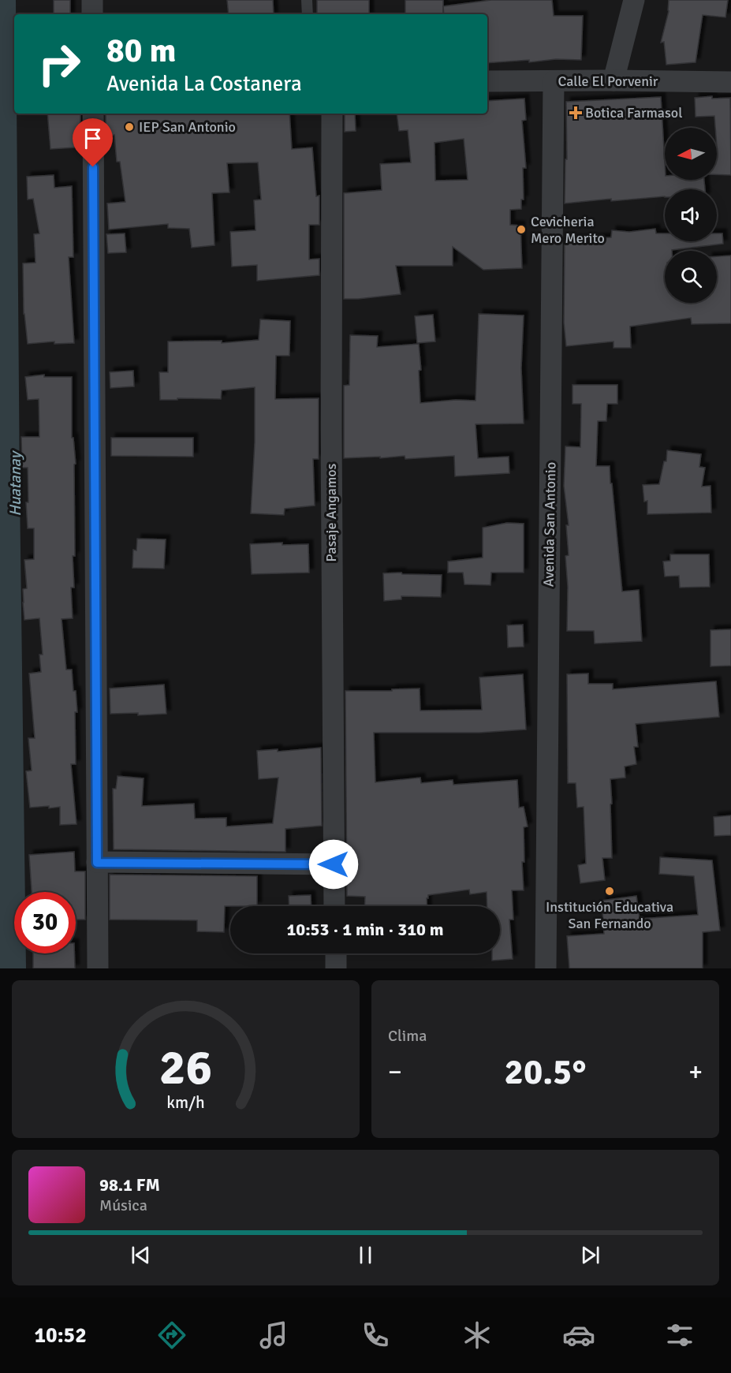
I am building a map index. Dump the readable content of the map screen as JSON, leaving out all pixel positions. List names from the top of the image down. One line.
{"streets":{"street":["Calle El Porvenir","Pasaje Angamos","Avenida San Antonio"]},"crossings":[["Calle El Porvenir","Avenida San Antonio"]],"water":["Huatanay"],"places":{"health":["Botica Farmasol"],"other":["IEP San Antonio","Cevicheria Mero Merito","Institución Educativa San Fernando"]},"north":"left","page":{"turn":["80 m","Avenida La Costanera"],"limit":"30","trip":"10:53 · 1 min · 310 m","tile":"Clima","heat":["−","20.5°","+"],"song":["98.1 FM","Música"],"tabs":"10:52","gauge":["26","km/h"]}}
